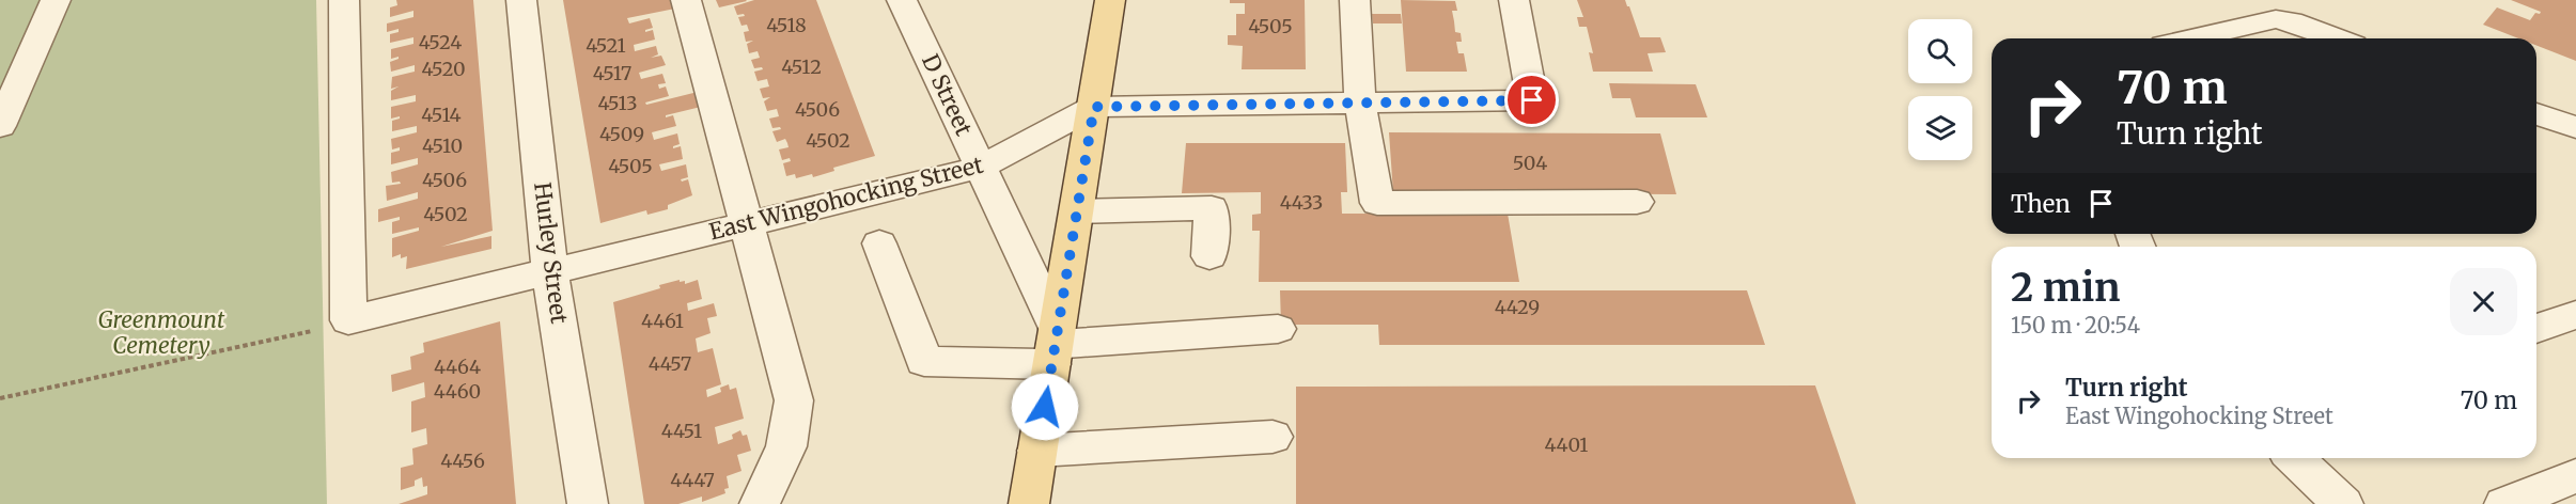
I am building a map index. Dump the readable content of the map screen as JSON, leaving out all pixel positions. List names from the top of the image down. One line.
{"streets":{"street":["D Street","East Wingohocking Street","Hurley Street"]},"crossings":[["D Street","East Wingohocking Street"],["East Wingohocking Street","Hurley Street"]],"parks":["Greenmount Cemetery"],"house_numbers":["4518","4505","4524","4521","4512","4520","4517","4513","4506","4514","4509","4502","4510","504","4505","4506","4433","4502","4429","4461","4457","4464","4460","4451","4401","4456","4447"],"page":{"turn":["70 m","Turn right"],"then":"Then","heading":["2 min","150 m · 20:54"],"list":[{"name":"Turn right","note":"East Wingohocking Street","value":"70 m"}]}}
